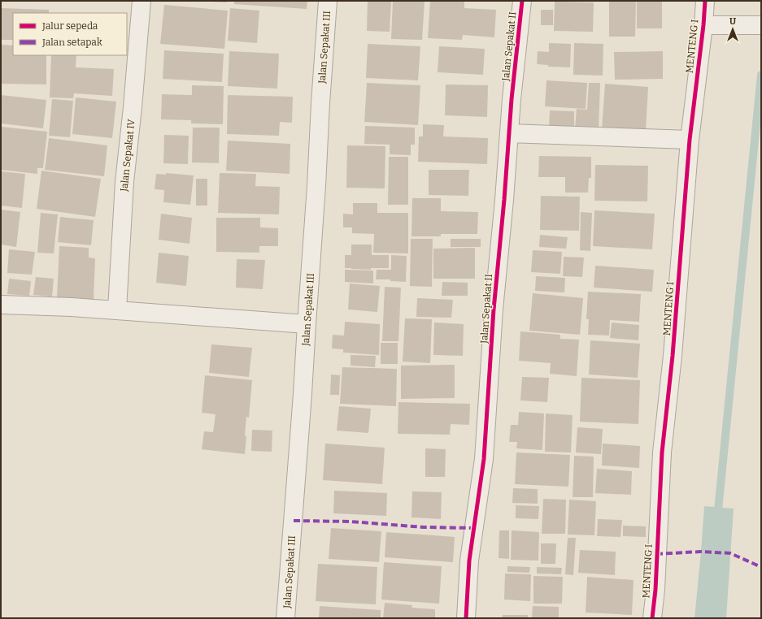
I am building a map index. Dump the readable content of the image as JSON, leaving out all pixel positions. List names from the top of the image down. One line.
{"streets":{"street":["Jalan Sepakat II","MENTENG I","Jalan Sepakat III","Jalan Sepakat IV"]},"legend":["Jalur sepeda","Jalan setapak"],"north":"top"}
